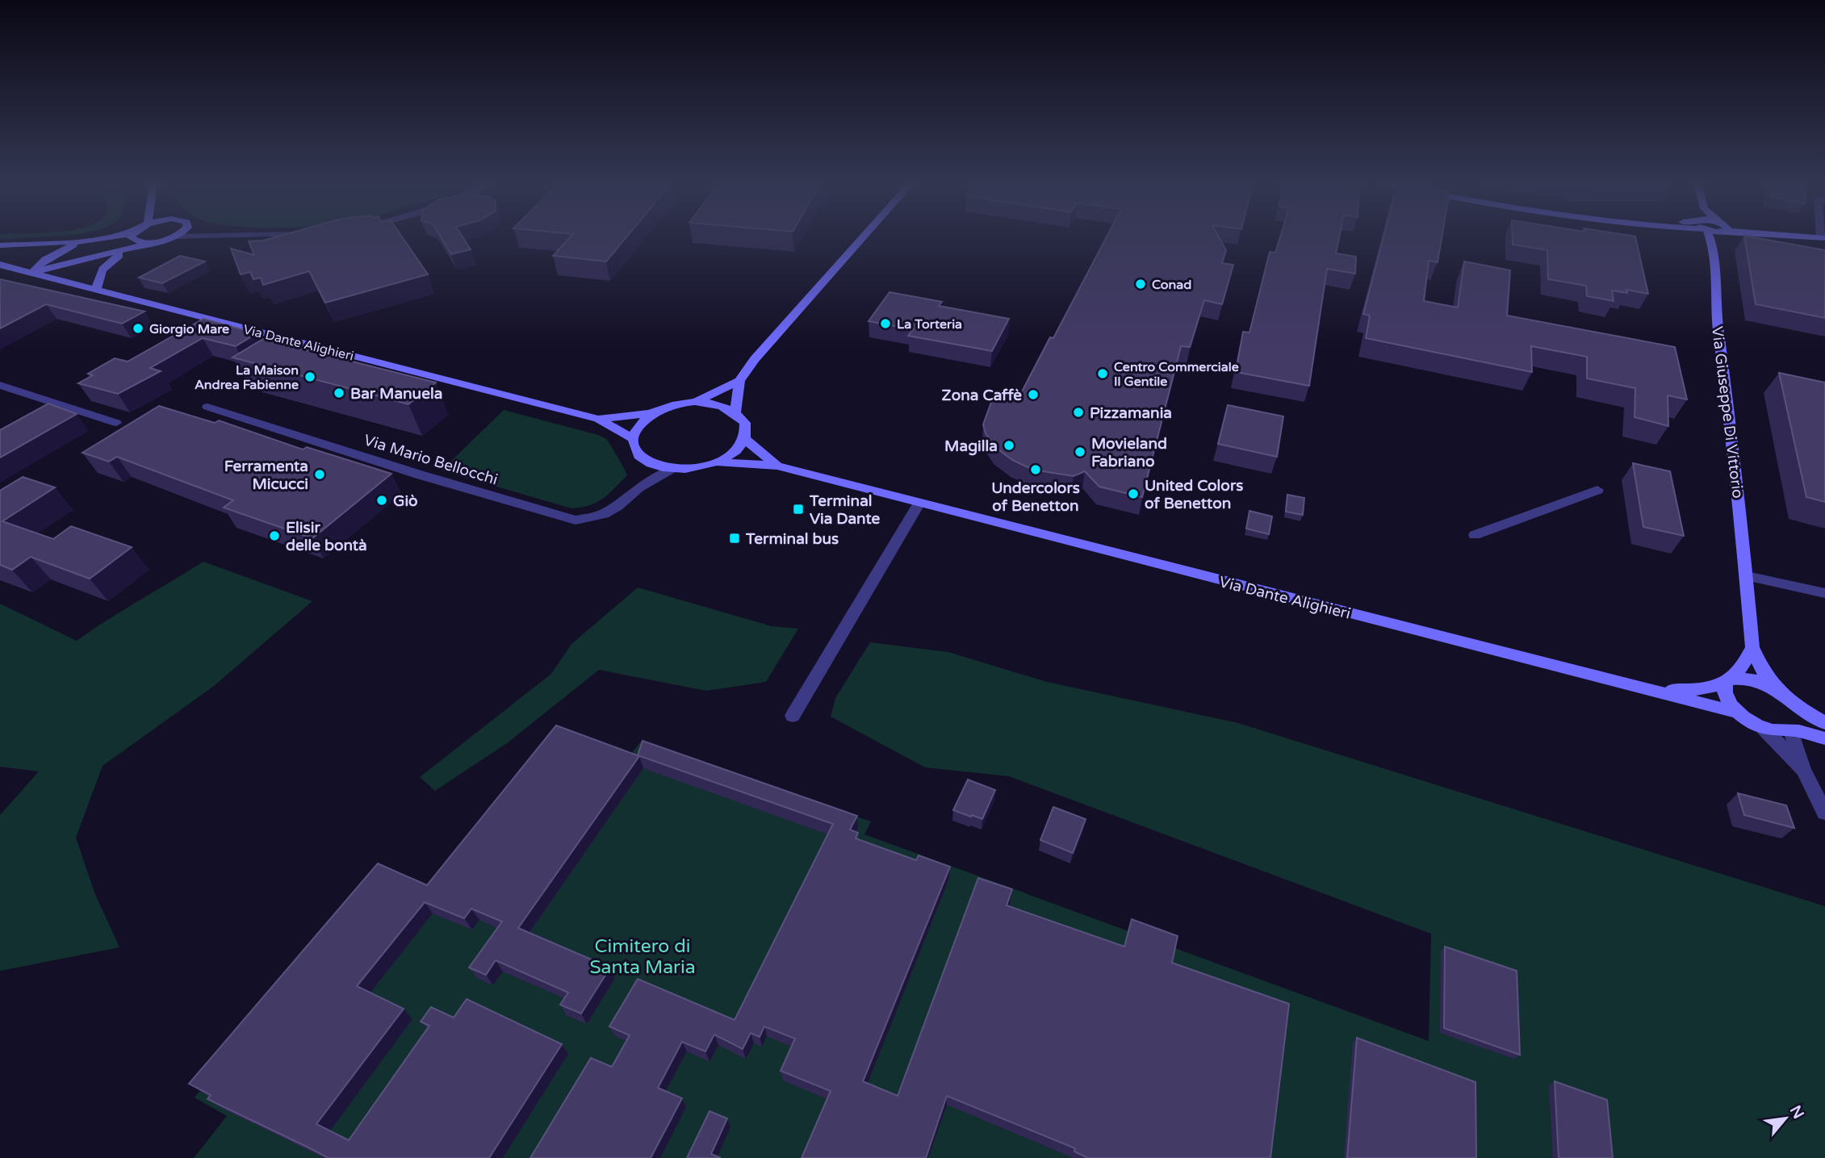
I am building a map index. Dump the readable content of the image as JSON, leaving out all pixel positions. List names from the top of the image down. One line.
{"streets":{"main road":["Via Dante Alighieri","Via Giuseppe Di Vittorio"],"street":["Via Mario Bellocchi"]},"crossings":[["Via Dante Alighieri","Via Giuseppe Di Vittorio"],["Via Dante Alighieri","Via Mario Bellocchi"]],"parks":["Cimitero di Santa Maria"],"places":{"other":["Conad","La Torteria","Giorgio Mare","Centro Commerciale Il Gentile","La Maison Andrea Fabienne","Bar Manuela","Zona Caffè","Pizzamania","Magilla","Movieland Fabriano","Undercolors of Benetton","Ferramenta Micucci","United Colors of Benetton","Giò","Elisir delle bontà"],"transit":["Terminal Via Dante","Terminal bus"]},"north":"top right"}
